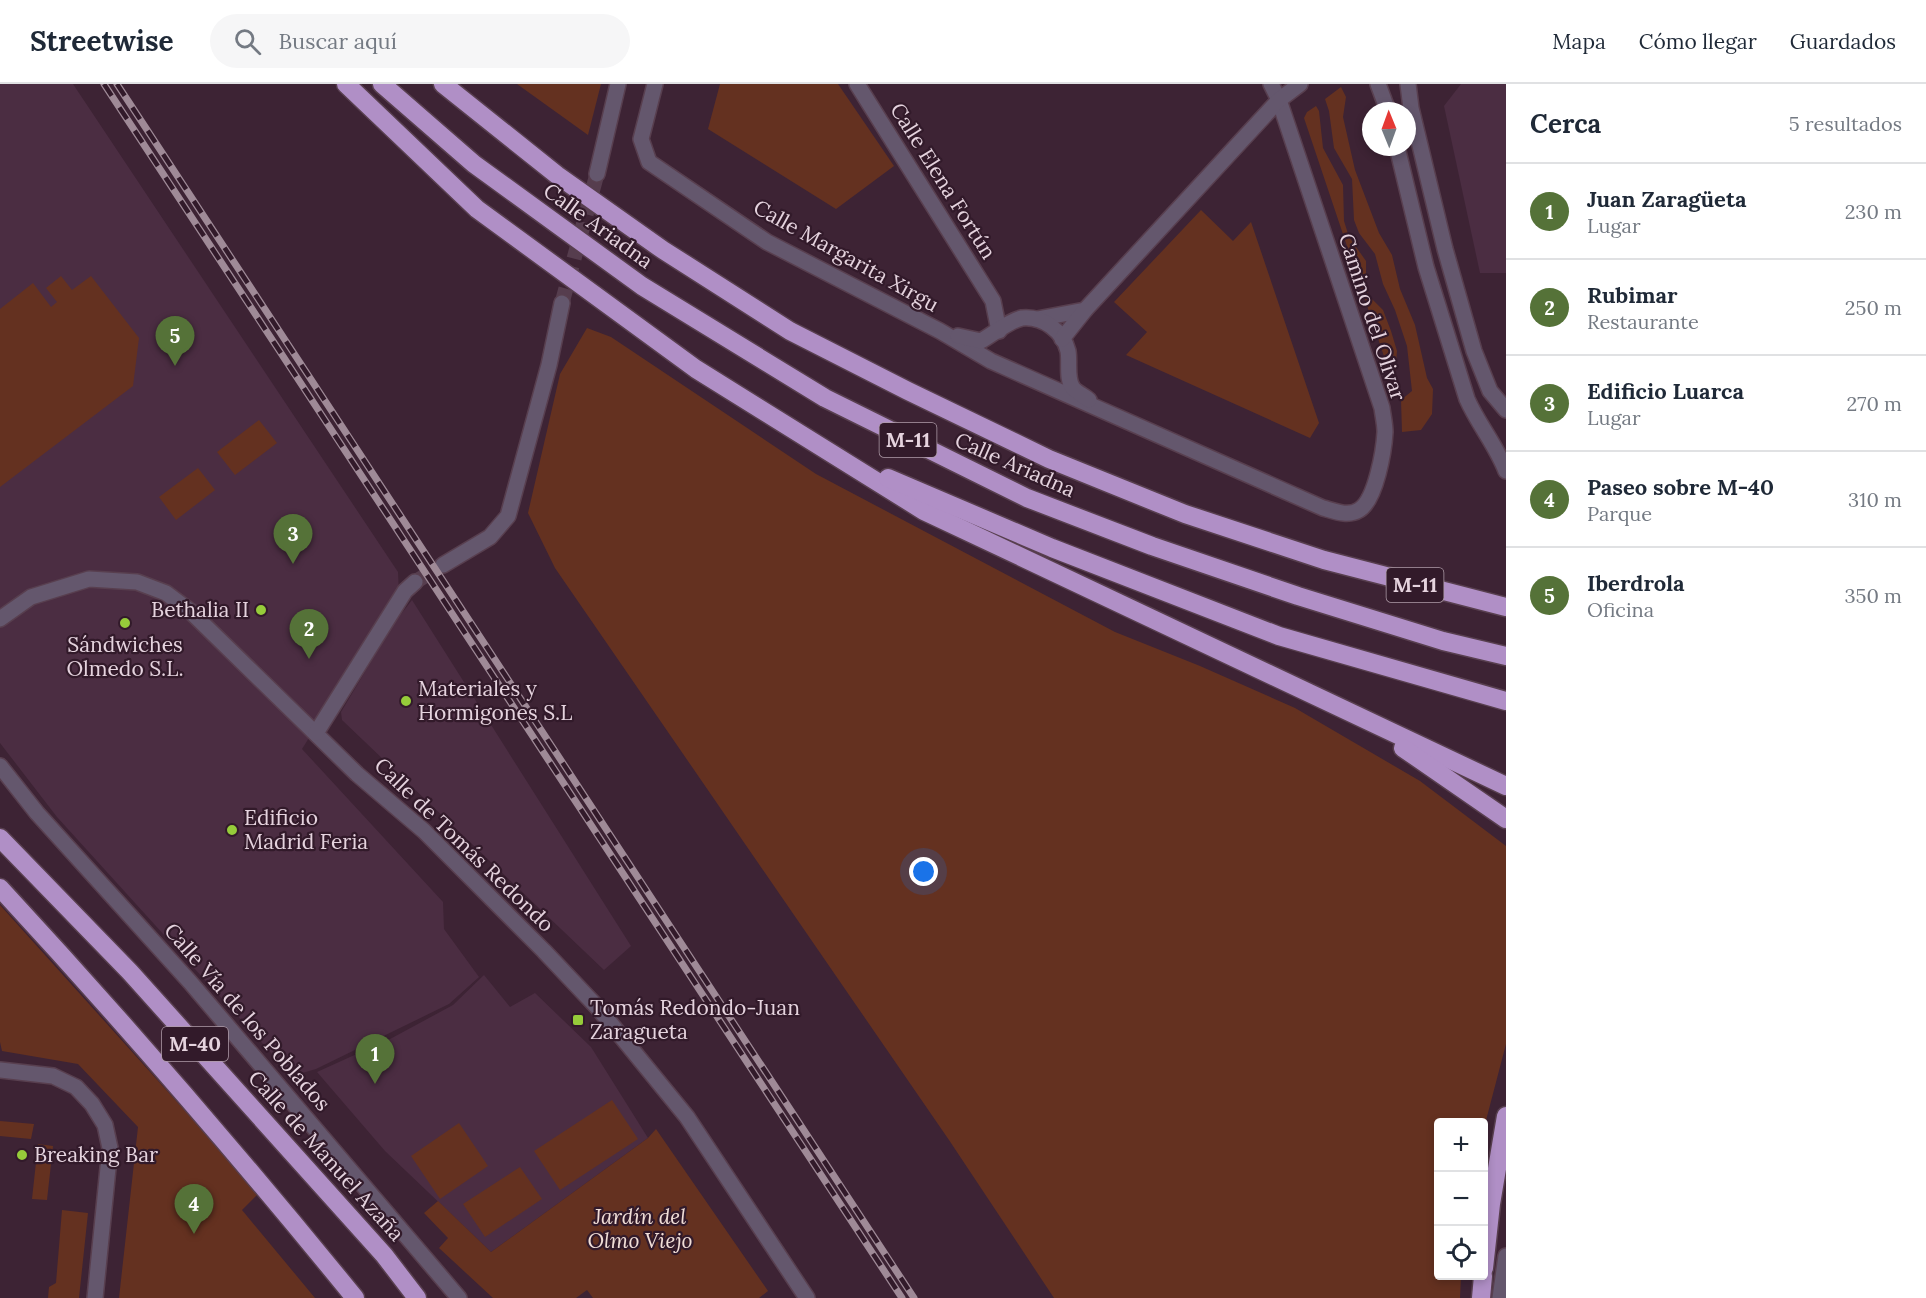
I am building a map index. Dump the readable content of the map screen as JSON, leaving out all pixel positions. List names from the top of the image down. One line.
{"streets":{"highway":["Calle Ariadna","M-11","M-40","Calle de Manuel Azaña"],"street":["Calle Elena Fortún","Calle Margarita Xirgu","Camino del Olivar","Calle de Tomás Redondo","Calle Vía de los Poblados"]},"crossings":[["Calle Elena Fortún","Calle Margarita Xirgu"],["Calle Margarita Xirgu","Camino del Olivar"]],"parks":["Jardín del Olmo Viejo"],"places":{"other":["Bethalia II","Sándwiches Olmedo S.L.","Materiales y Hormigones S.L","Edificio Madrid Feria","Breaking Bar"],"transit":["Tomás Redondo-Juan Zaragueta"]},"north":"top","page":{"header":"Streetwise","search":"Buscar aquí","nav":["Mapa","Cómo llegar","Guardados"],"heading":["Cerca","5 resultados"],"list":[{"mark":"1","name":"Juan Zaragüeta","note":"Lugar","value":"230 m"},{"mark":"2","name":"Rubimar","note":"Restaurante","value":"250 m"},{"mark":"3","name":"Edificio Luarca","note":"Lugar","value":"270 m"},{"mark":"4","name":"Paseo sobre M-40","note":"Parque","value":"310 m"},{"mark":"5","name":"Iberdrola","note":"Oficina","value":"350 m"}],"pins":["5","3","2","1","4"],"map_buttons":["+","−"]}}
